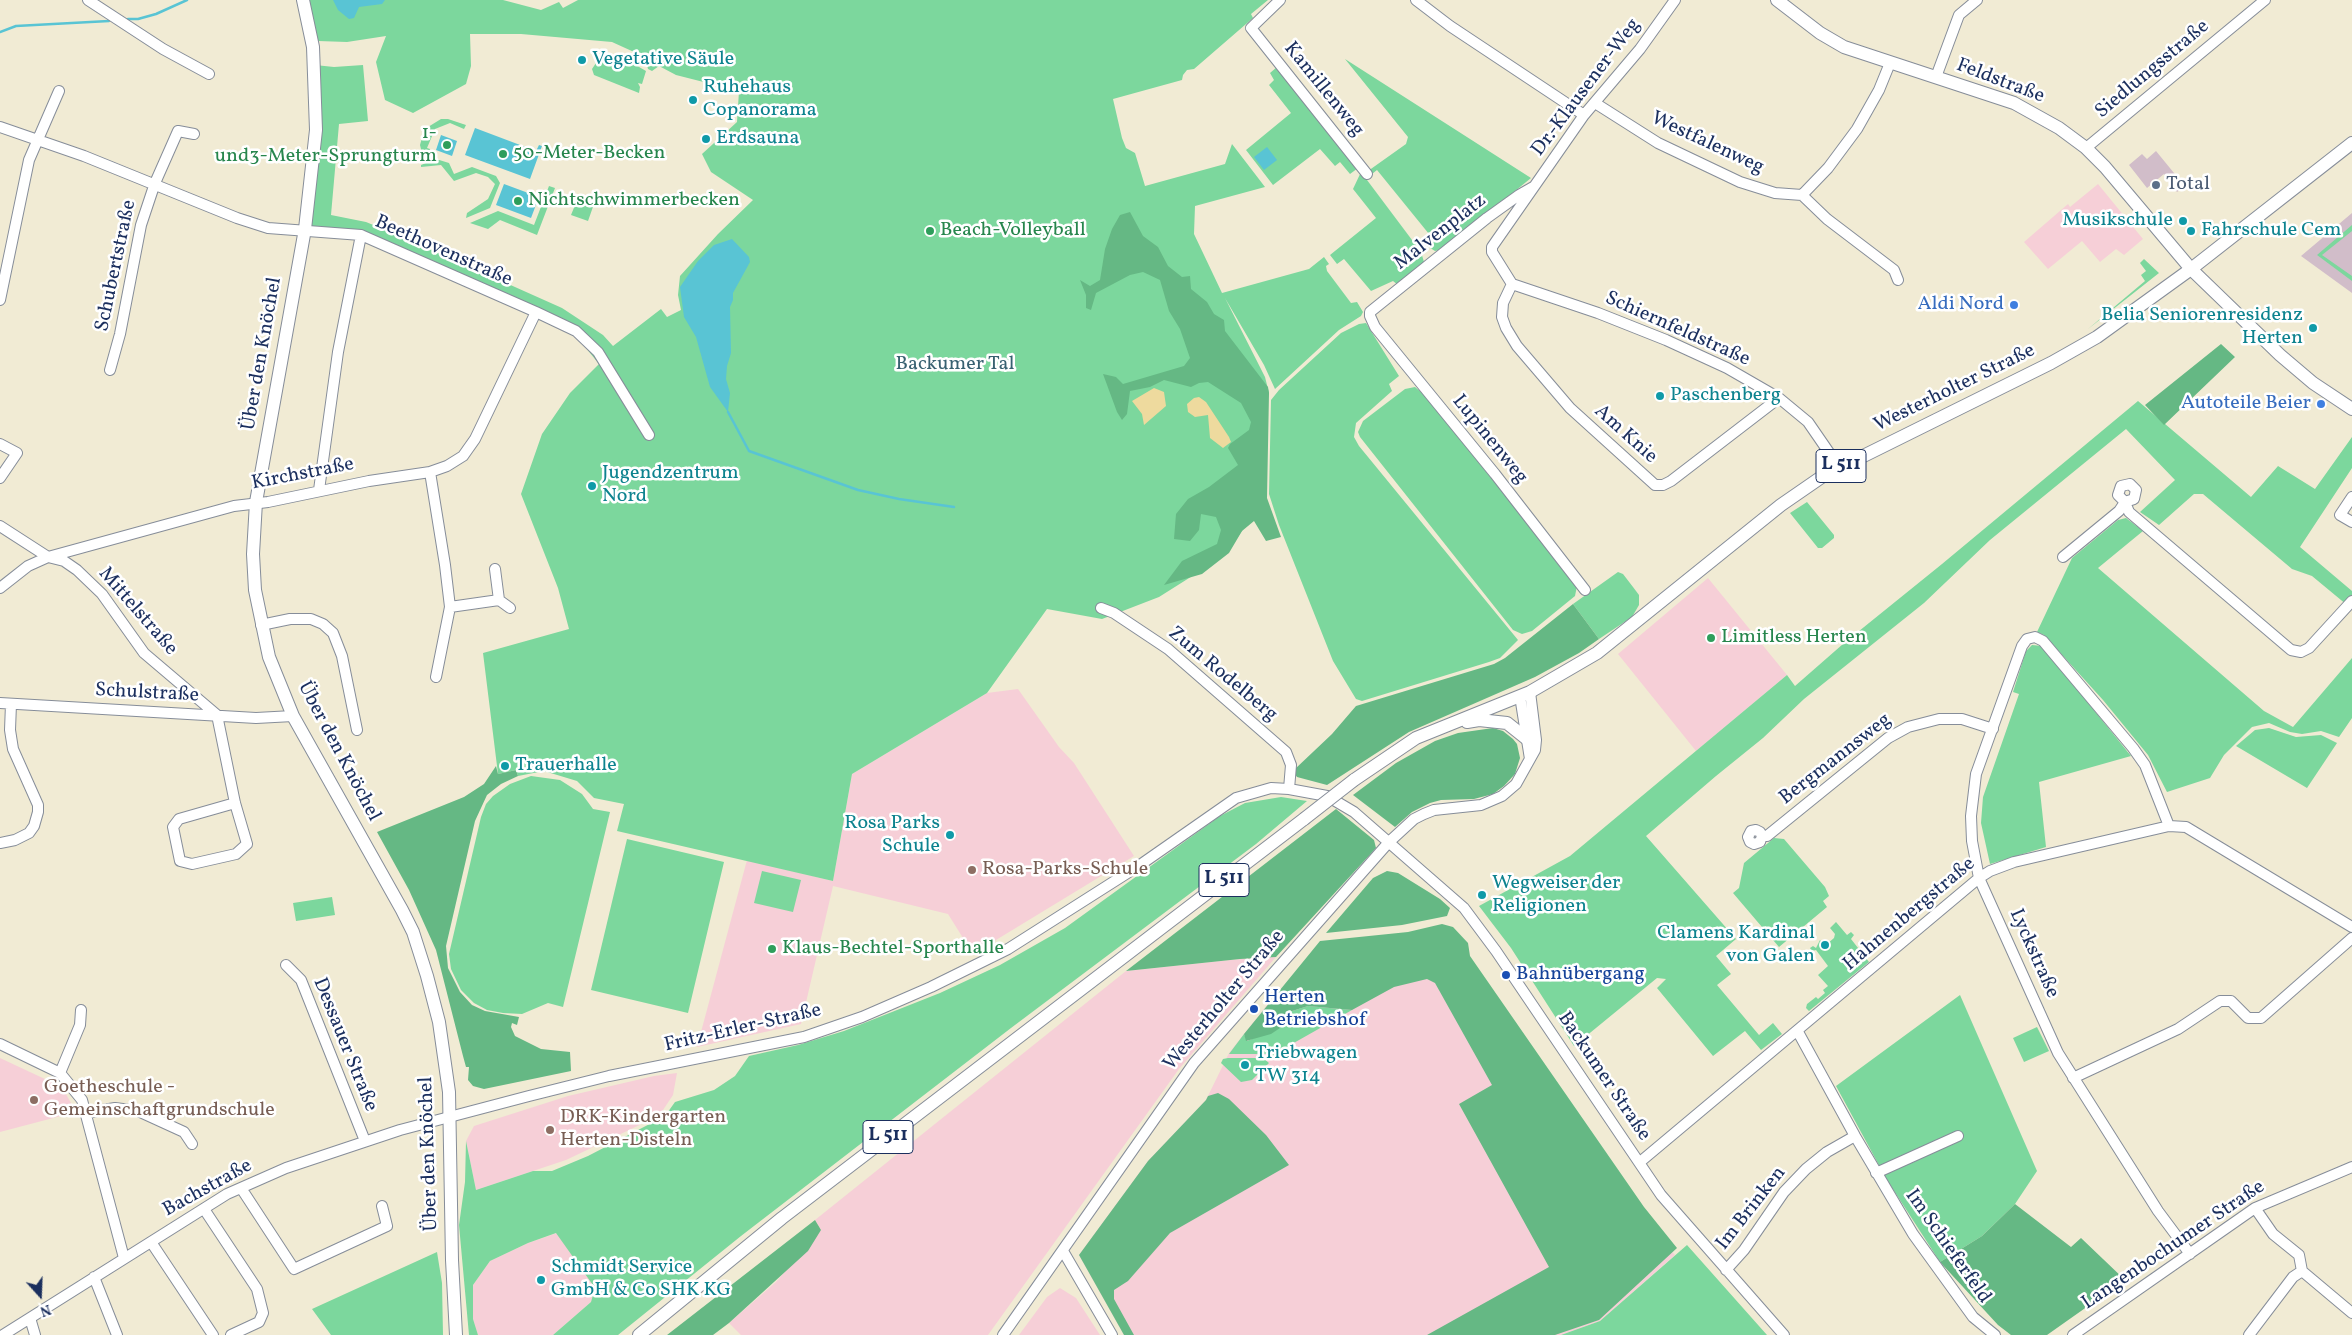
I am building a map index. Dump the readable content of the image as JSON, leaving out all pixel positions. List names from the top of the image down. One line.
{"streets":{"main road":["Feldstraße","Über den Knöchel","Westerholter Straße","L 511"],"street":["Siedlungsstraße","Dr.-Klausener-Weg","Kamillenweg","Westfalenweg","Malvenplatz","Beethovenstraße","Schubertstraße","Schiernfeldstraße","Am Knie","Lupinenweg","Kirchstraße","Mittelstraße","Zum Rodelberg","Schulstraße","Bergmannsweg","Hahnenbergstraße","Lyckstraße","Fritz-Erler-Straße","Dessauer Straße","Backumer Straße","Bachstraße","Im Brinken","Langenbochumer Straße","Im Schieferfeld"]},"crossings":[["Siedlungsstraße","Feldstraße"],["Feldstraße","Westerholter Straße"],["Dr.-Klausener-Weg","Westfalenweg"],["Dr.-Klausener-Weg","Malvenplatz"],["Dr.-Klausener-Weg","Schiernfeldstraße"],["Dr.-Klausener-Weg","Am Knie"],["Malvenplatz","Lupinenweg"],["Beethovenstraße","Schubertstraße"],["Beethovenstraße","Über den Knöchel"],["Beethovenstraße","Kirchstraße"],["Schiernfeldstraße","Westerholter Straße"],["Schiernfeldstraße","Am Knie"],["Über den Knöchel","Kirchstraße"],["Über den Knöchel","Schulstraße"],["Über den Knöchel","Fritz-Erler-Straße"],["Über den Knöchel","Bachstraße"],["Westerholter Straße","L 511"],["Westerholter Straße","Fritz-Erler-Straße"],["Westerholter Straße","Backumer Straße"],["Kirchstraße","Mittelstraße"],["Mittelstraße","Schulstraße"],["Zum Rodelberg","Fritz-Erler-Straße"],["Bergmannsweg","Lyckstraße"],["Hahnenbergstraße","Lyckstraße"],["Hahnenbergstraße","Backumer Straße"],["Hahnenbergstraße","Im Schieferfeld"],["Lyckstraße","Langenbochumer Straße"],["Fritz-Erler-Straße","Backumer Straße"],["Fritz-Erler-Straße","Bachstraße"],["Dessauer Straße","Bachstraße"],["Backumer Straße","Im Brinken"],["Im Brinken","Im Schieferfeld"]],"parks":["Backumer Tal"],"places":["Vegetative Säule","Ruhehaus Copanorama","Erdsauna","1- und3-Meter-Sprungturm","50-Meter-Becken","Total","Nichtschwimmerbecken","Musikschule","Beach-Volleyball","Fahrschule Cem","Aldi Nord","Belia Seniorenresidenz Herten","Paschenberg","Autoteile Beier","Jugendzentrum Nord","Limitless Herten","Trauerhalle","Rosa Parks Schule","Rosa-Parks-Schule","Wegweiser der Religionen","Clamens Kardinal von Galen","Klaus-Bechtel-Sporthalle","Bahnübergang","Herten Betriebshof","Triebwagen TW 314","Goetheschule - Gemeinschaftgrundschule","DRK-Kindergarten Herten-Disteln","Schmidt Service GmbH & Co SHK KG"],"north":"bottom"}
